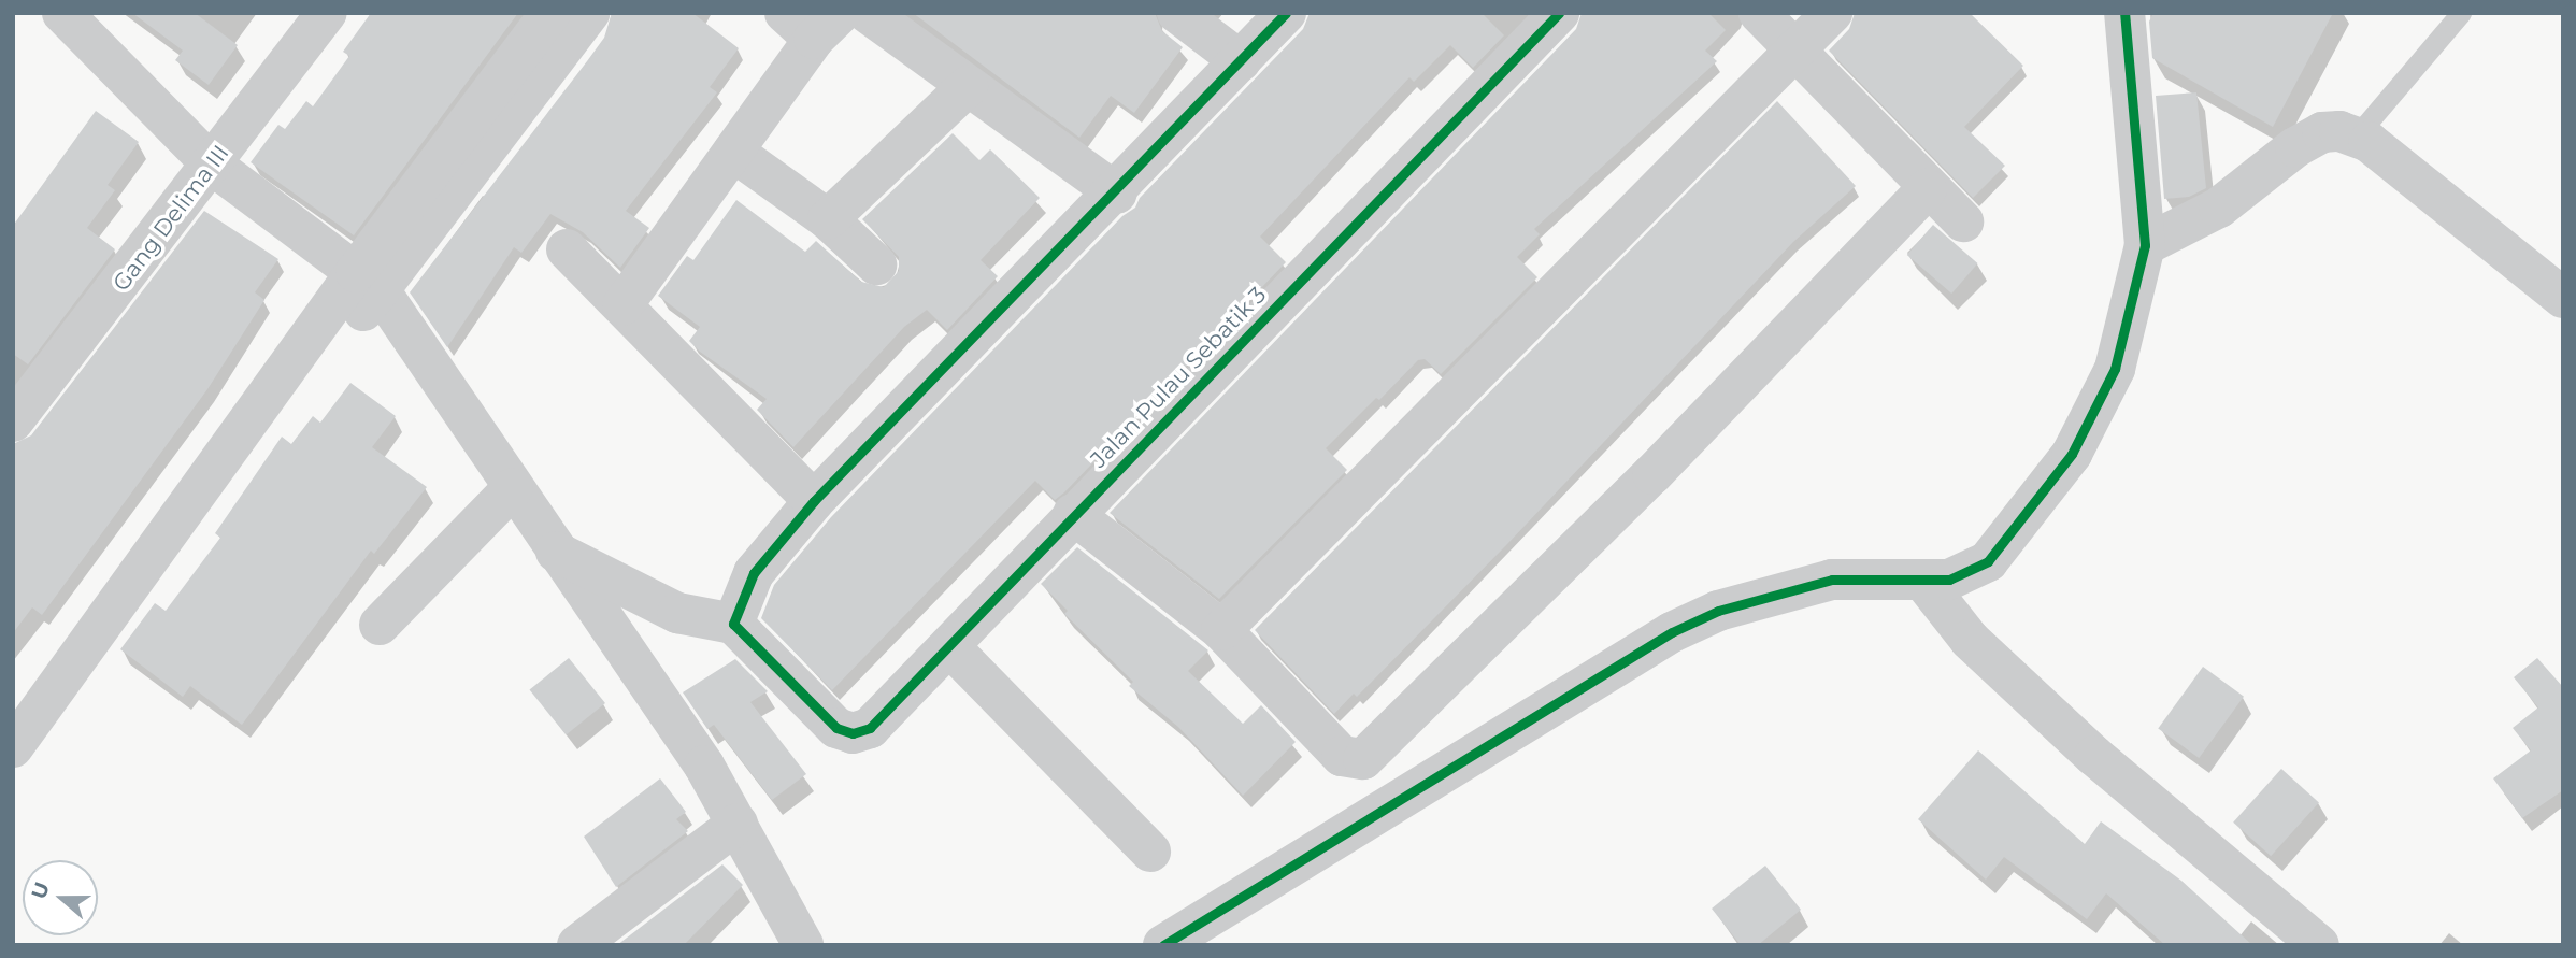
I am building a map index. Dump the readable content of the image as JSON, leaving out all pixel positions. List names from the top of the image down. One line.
{"streets":{"street":["Gang Delima III","Jalan Pulau Sebatik 3"]},"north":"left"}
